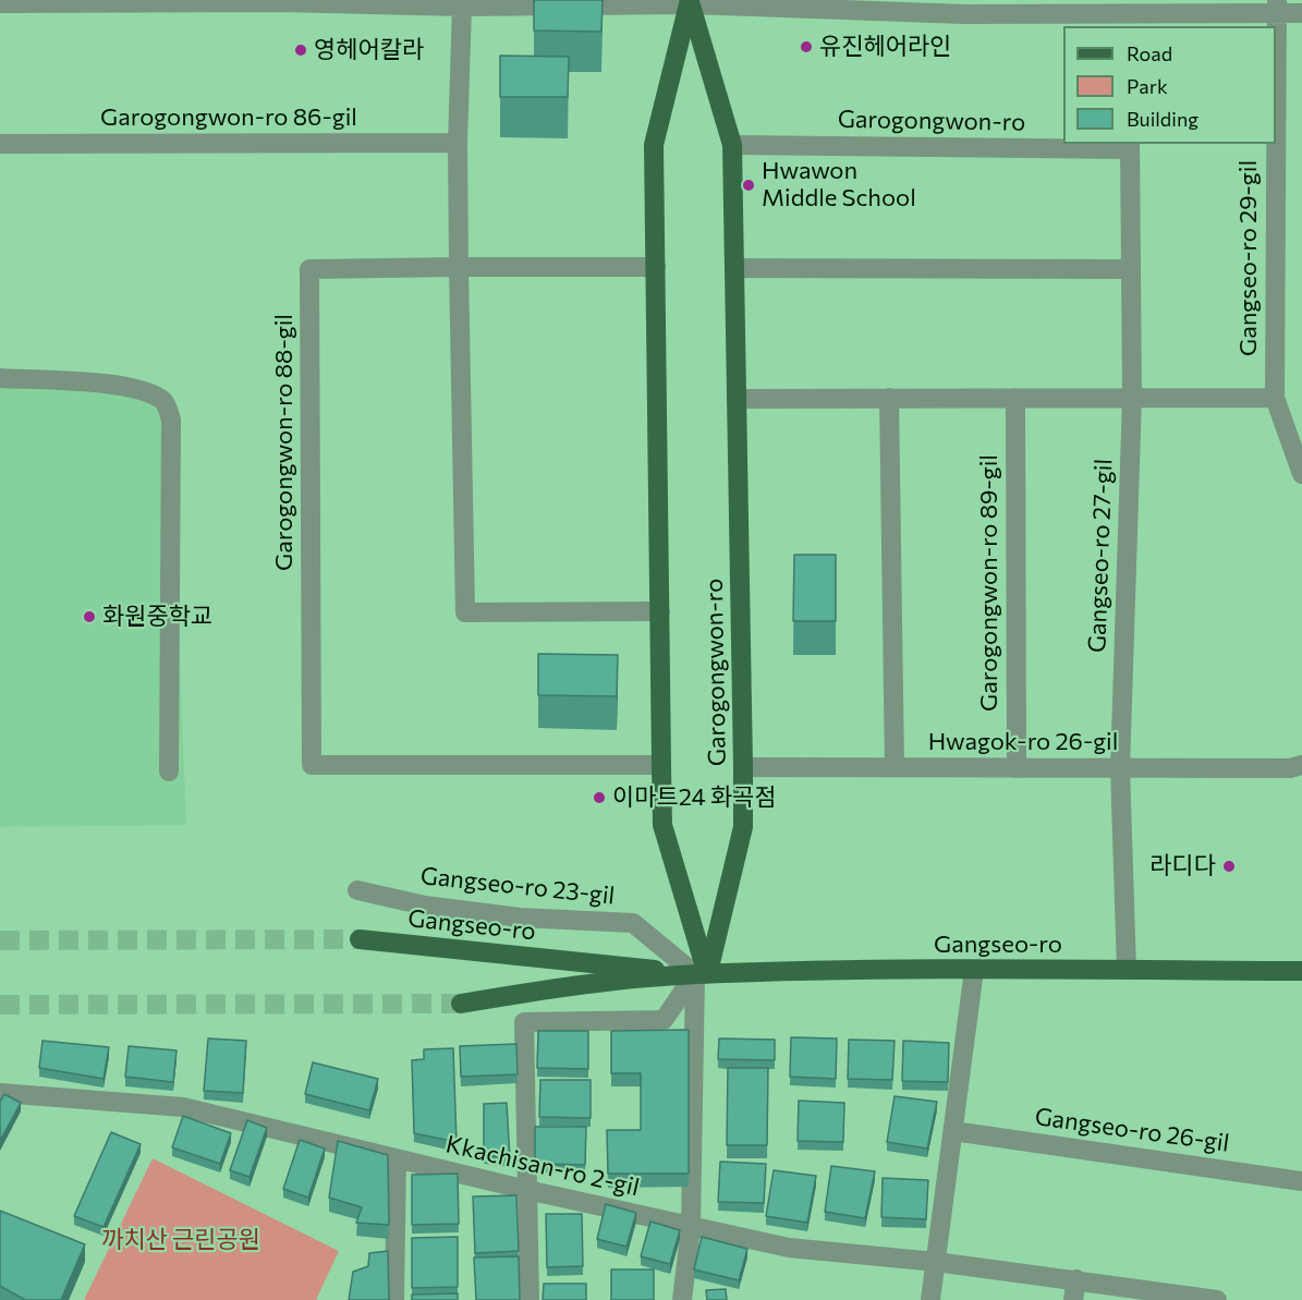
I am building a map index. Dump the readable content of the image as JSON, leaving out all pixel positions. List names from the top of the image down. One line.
{"streets":{"main road":["Garogongwon-ro","Gangseo-ro"],"street":["Garogongwon-ro 86-gil","Gangseo-ro 29-gil","Garogongwon-ro 88-gil","Gangseo-ro 27-gil","Garogongwon-ro 89-gil","Hwagok-ro 26-gil","Gangseo-ro 23-gil","Gangseo-ro 26-gil","Kkachisan-ro 2-gil"]},"crossings":[["Garogongwon-ro","Gangseo-ro 27-gil"],["Garogongwon-ro","Hwagok-ro 26-gil"],["Garogongwon-ro","Gangseo-ro 23-gil"],["Garogongwon-ro","Gangseo-ro"],["Gangseo-ro 27-gil","Hwagok-ro 26-gil"],["Gangseo-ro 27-gil","Gangseo-ro"],["Garogongwon-ro 89-gil","Hwagok-ro 26-gil"],["Gangseo-ro 23-gil","Gangseo-ro"]],"parks":["까치산 근린공원"],"places":["유진헤어라인","영헤어칼라","Hwawon Middle School","화원중학교","이마트24 화곡점","라디다"],"legend":["Road","Park","Building"]}
